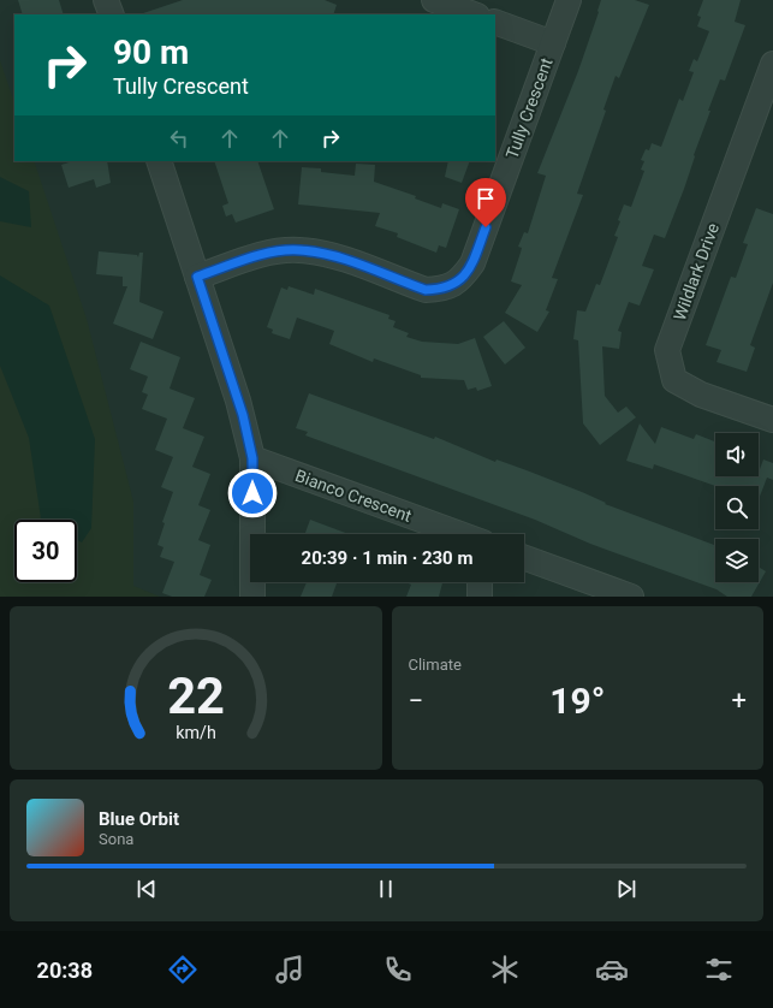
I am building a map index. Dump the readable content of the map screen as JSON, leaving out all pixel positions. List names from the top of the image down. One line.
{"streets":{"street":["Tully Crescent","Wildlark Drive","Bianco Crescent"]},"page":{"turn":["90 m","Tully Crescent"],"limit":"30","trip":"20:39 · 1 min · 230 m","tile":"Climate","heat":["−","19°","+"],"song":["Blue Orbit","Sona"],"tabs":"20:38","gauge":["22","km/h"]}}
